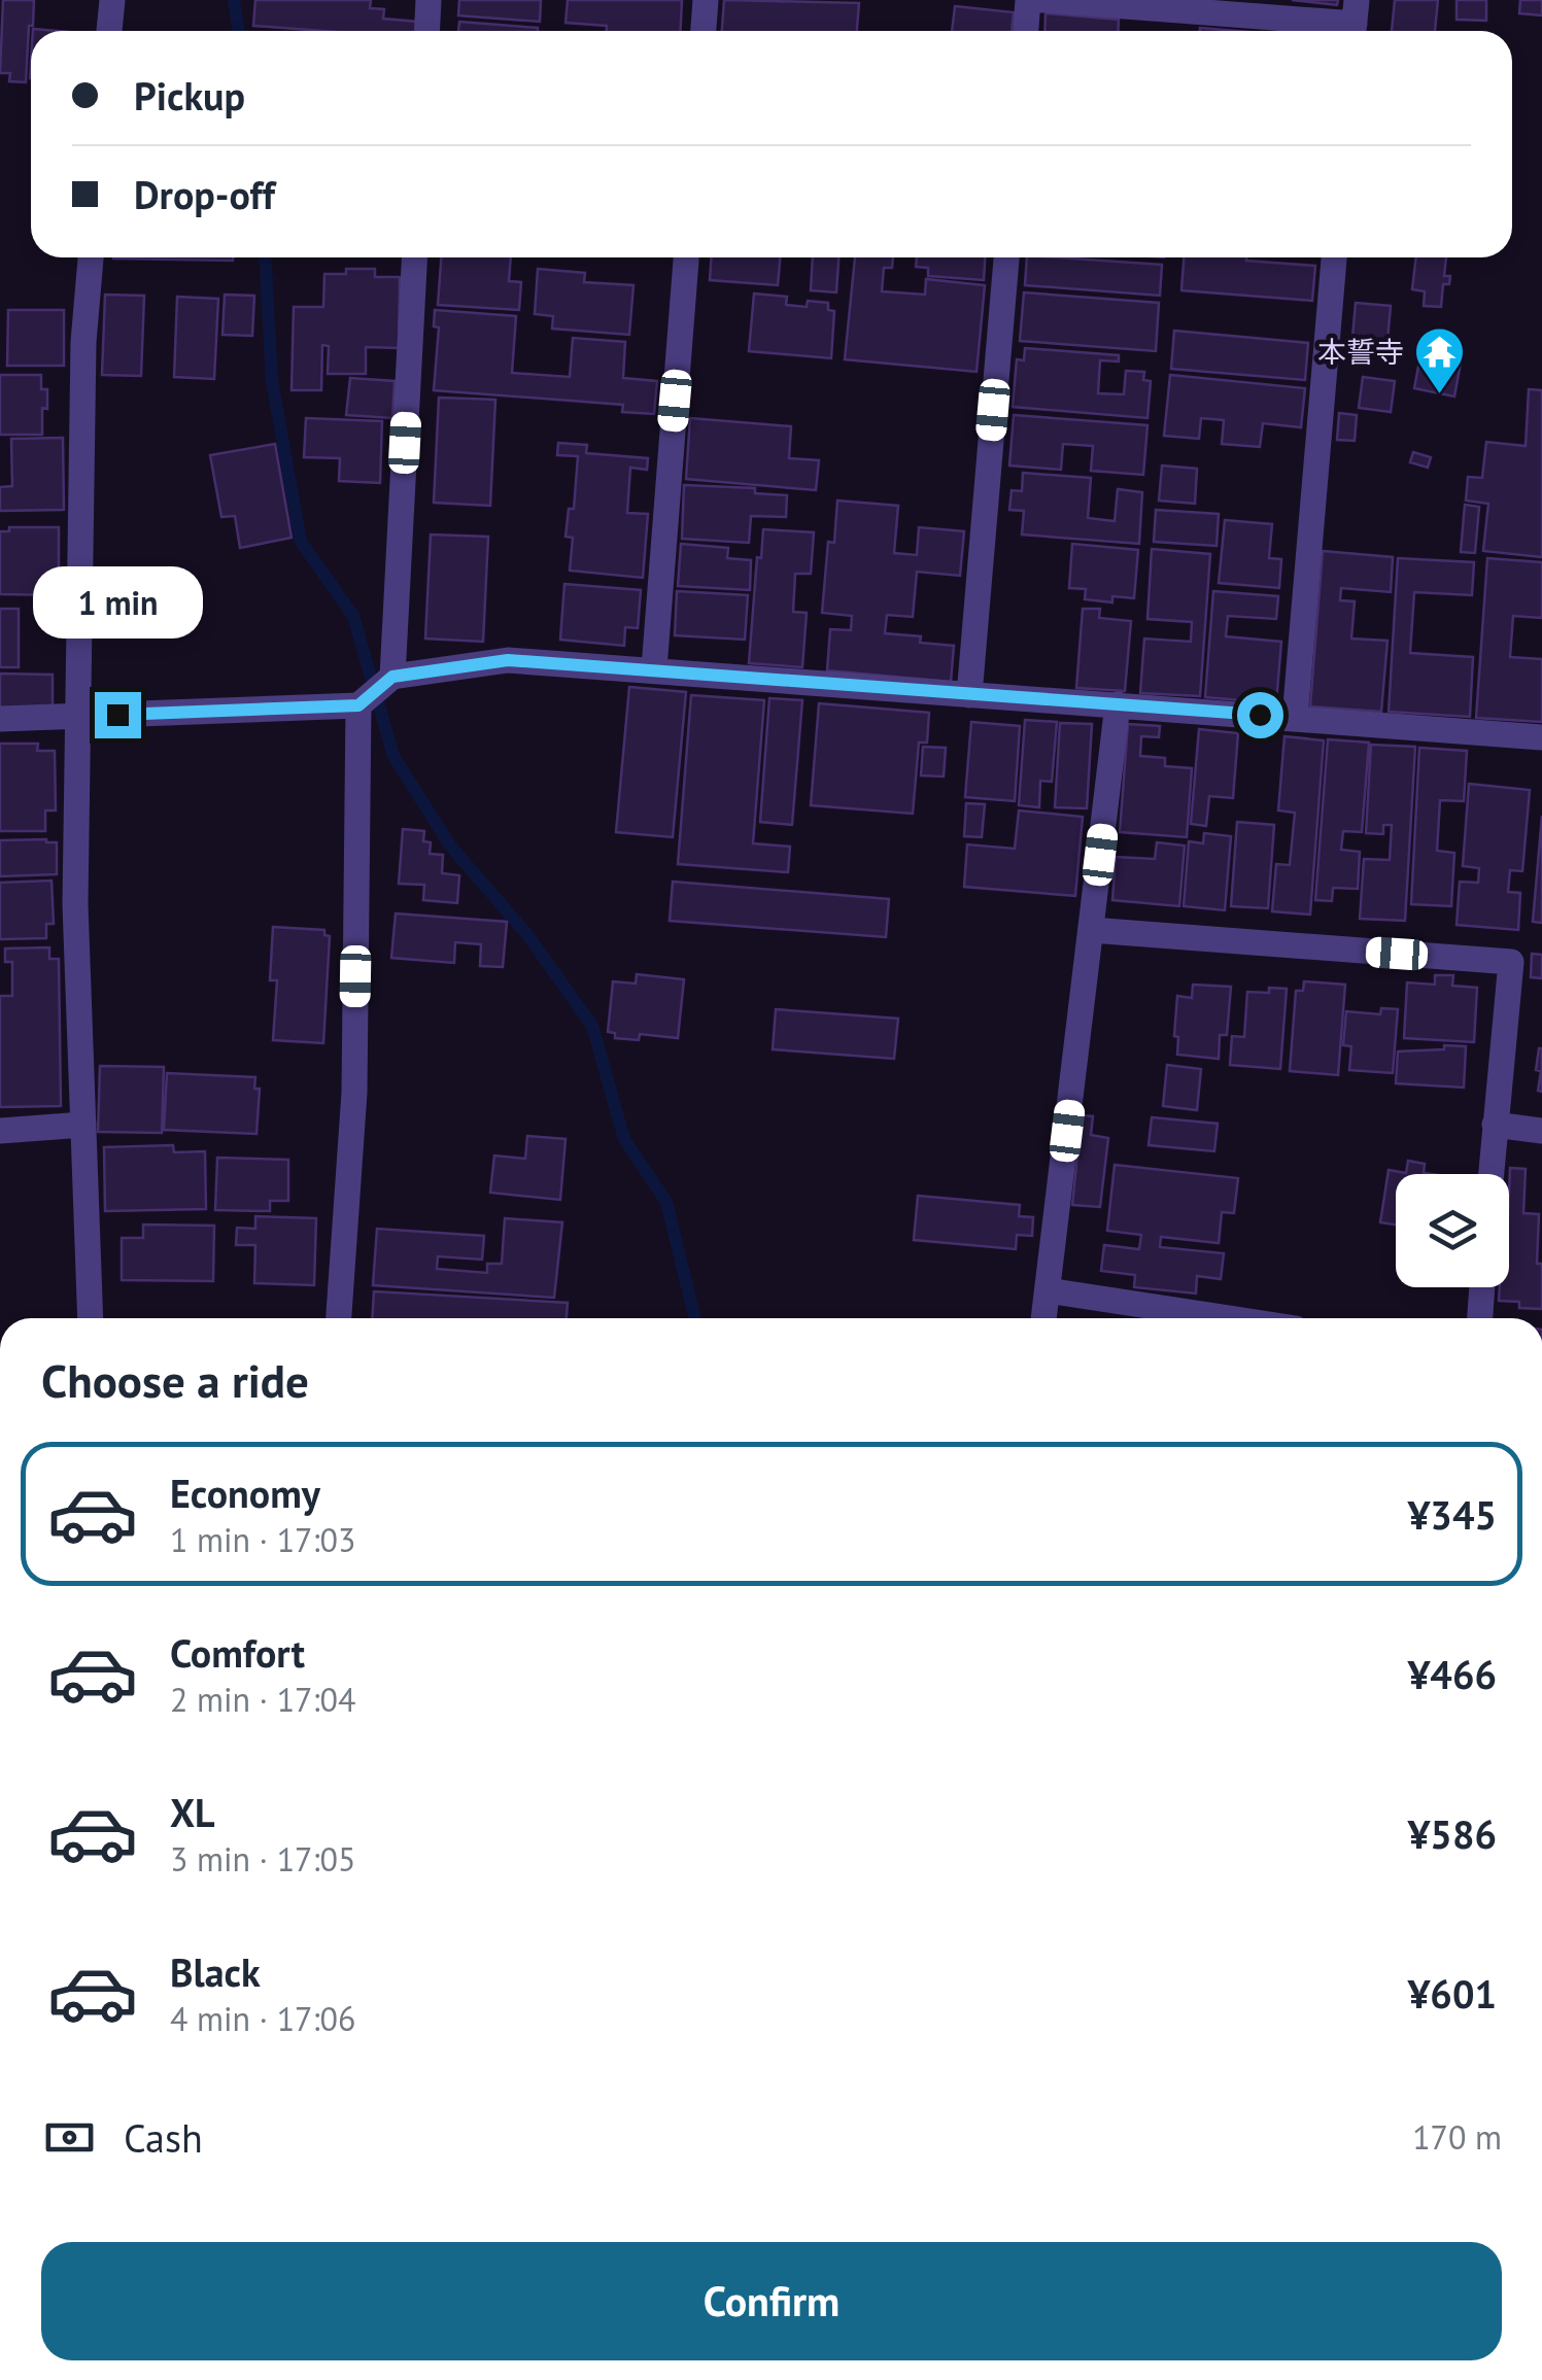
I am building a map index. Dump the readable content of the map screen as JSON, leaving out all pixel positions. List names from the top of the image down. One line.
{"places":{"temple":["本誓寺"]},"page":{"banner":["Pickup","Drop-off"],"bubble":"1 min","heading":"Choose a ride","list":[{"name":"Economy","note":"1 min · 17:03","value":"¥345"},{"name":"Comfort","note":"2 min · 17:04","value":"¥466"},{"name":"XL","note":"3 min · 17:05","value":"¥586"},{"name":"Black","note":"4 min · 17:06","value":"¥601"}],"pay":["Cash","170 m"],"buttons":"Confirm"}}
